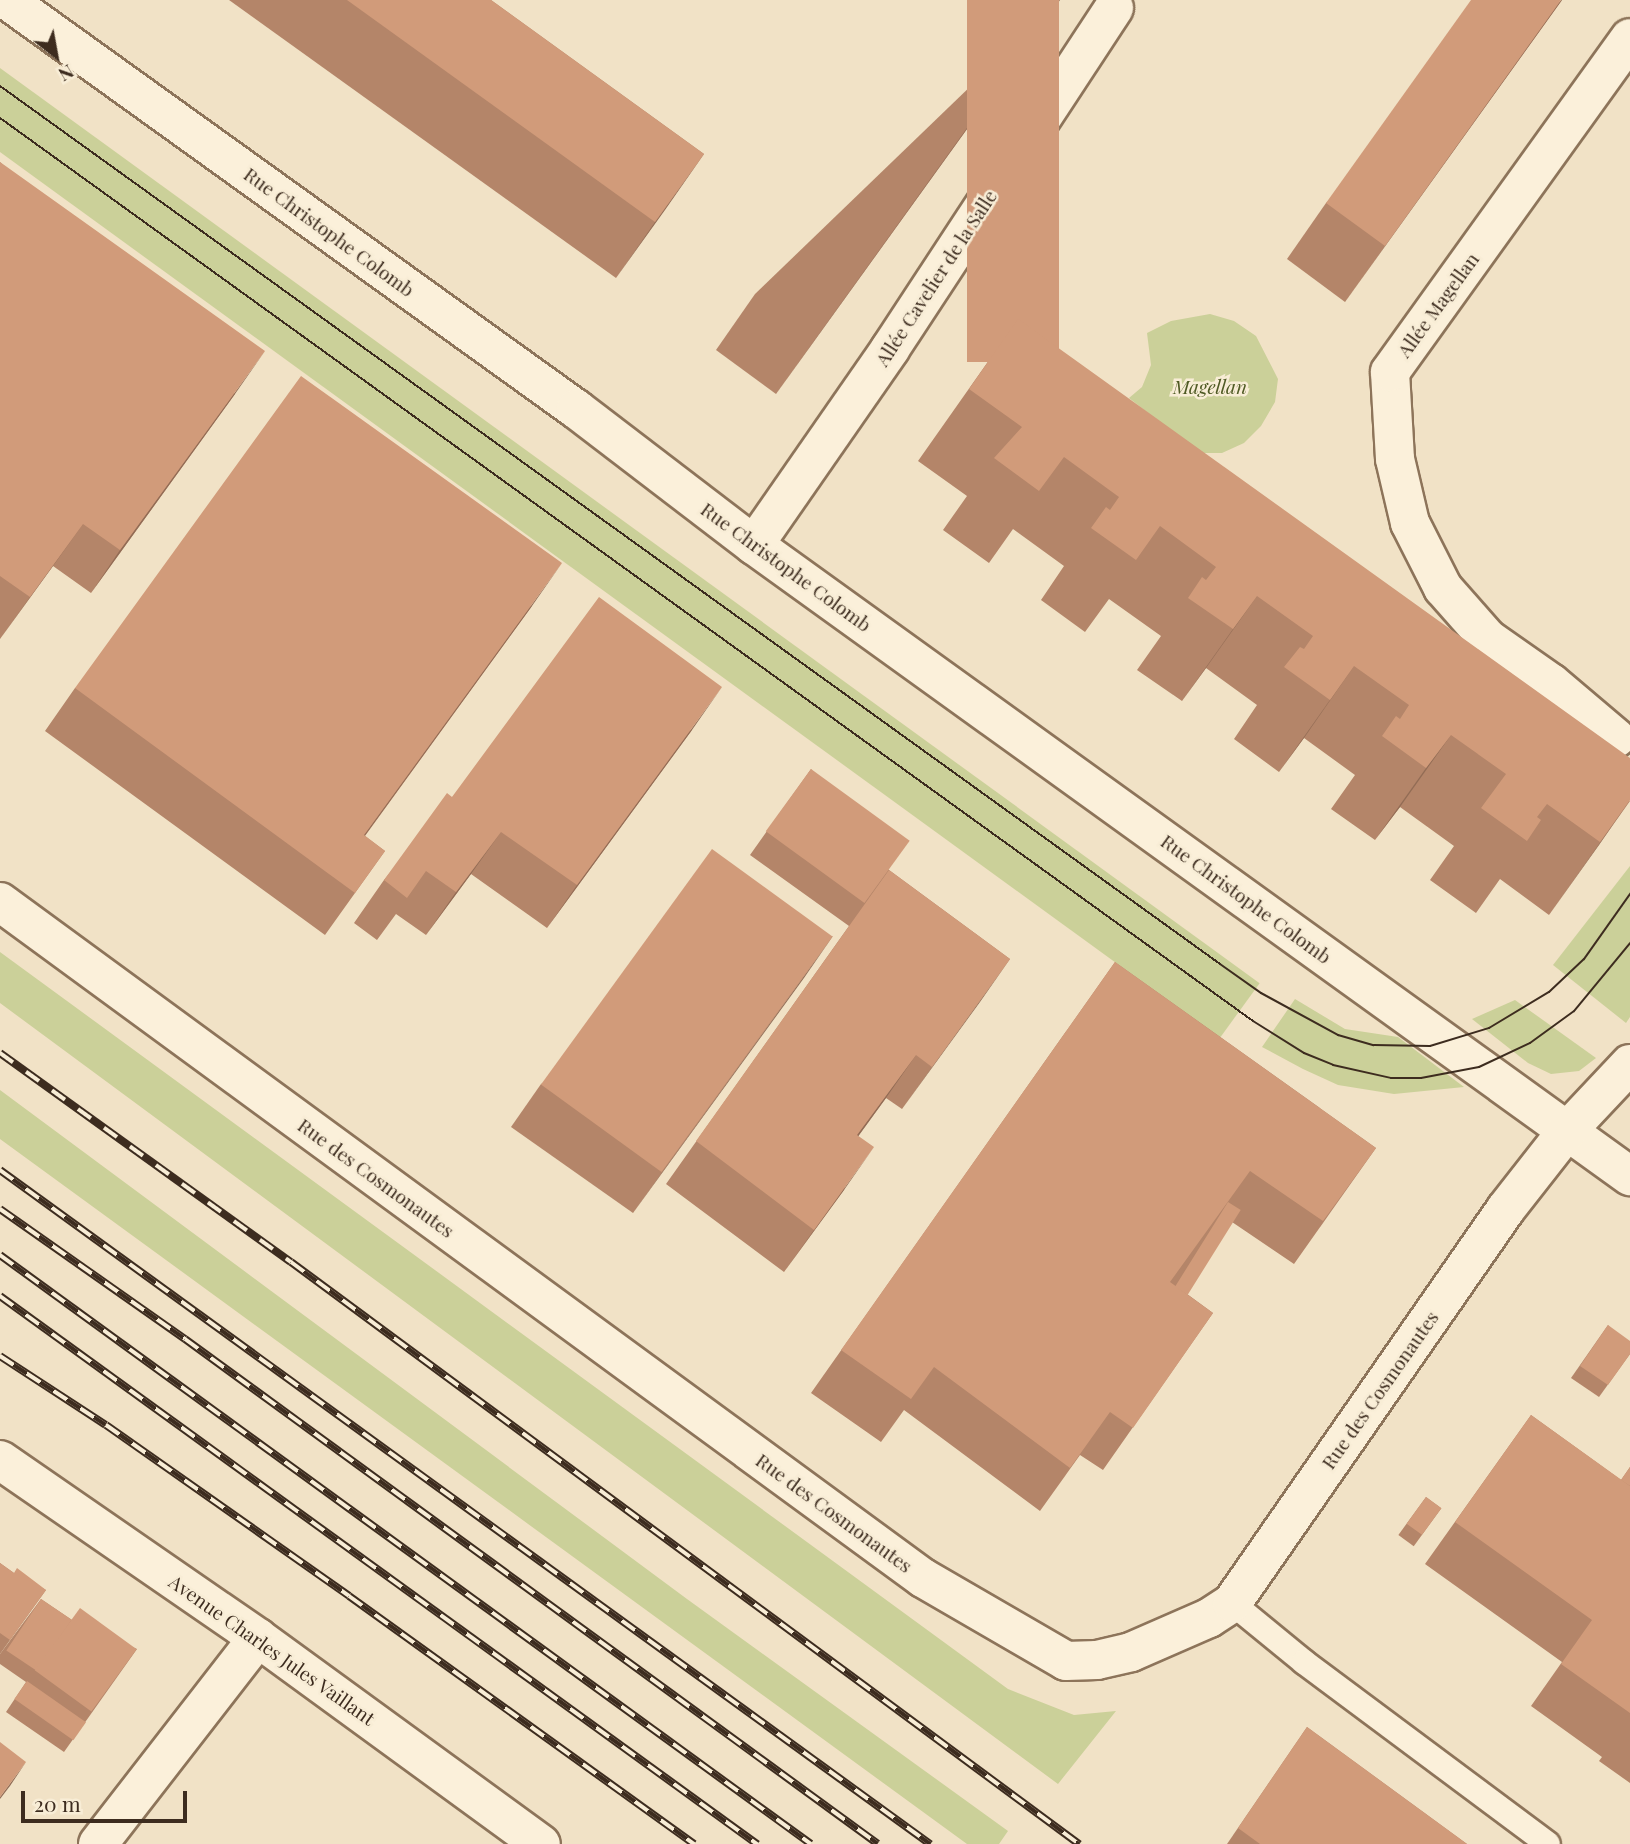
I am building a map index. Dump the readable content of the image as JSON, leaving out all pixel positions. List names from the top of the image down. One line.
{"streets":{"street":["Rue Christophe Colomb","Allée Cavelier de la Salle","Allée Magellan","Rue des Cosmonautes","Avenue Charles Jules Vaillant"]},"crossings":[["Rue Christophe Colomb","Allée Cavelier de la Salle"],["Rue Christophe Colomb","Rue des Cosmonautes"]],"parks":["Magellan"],"scale_bar":"20 m","north":"bottom right"}
